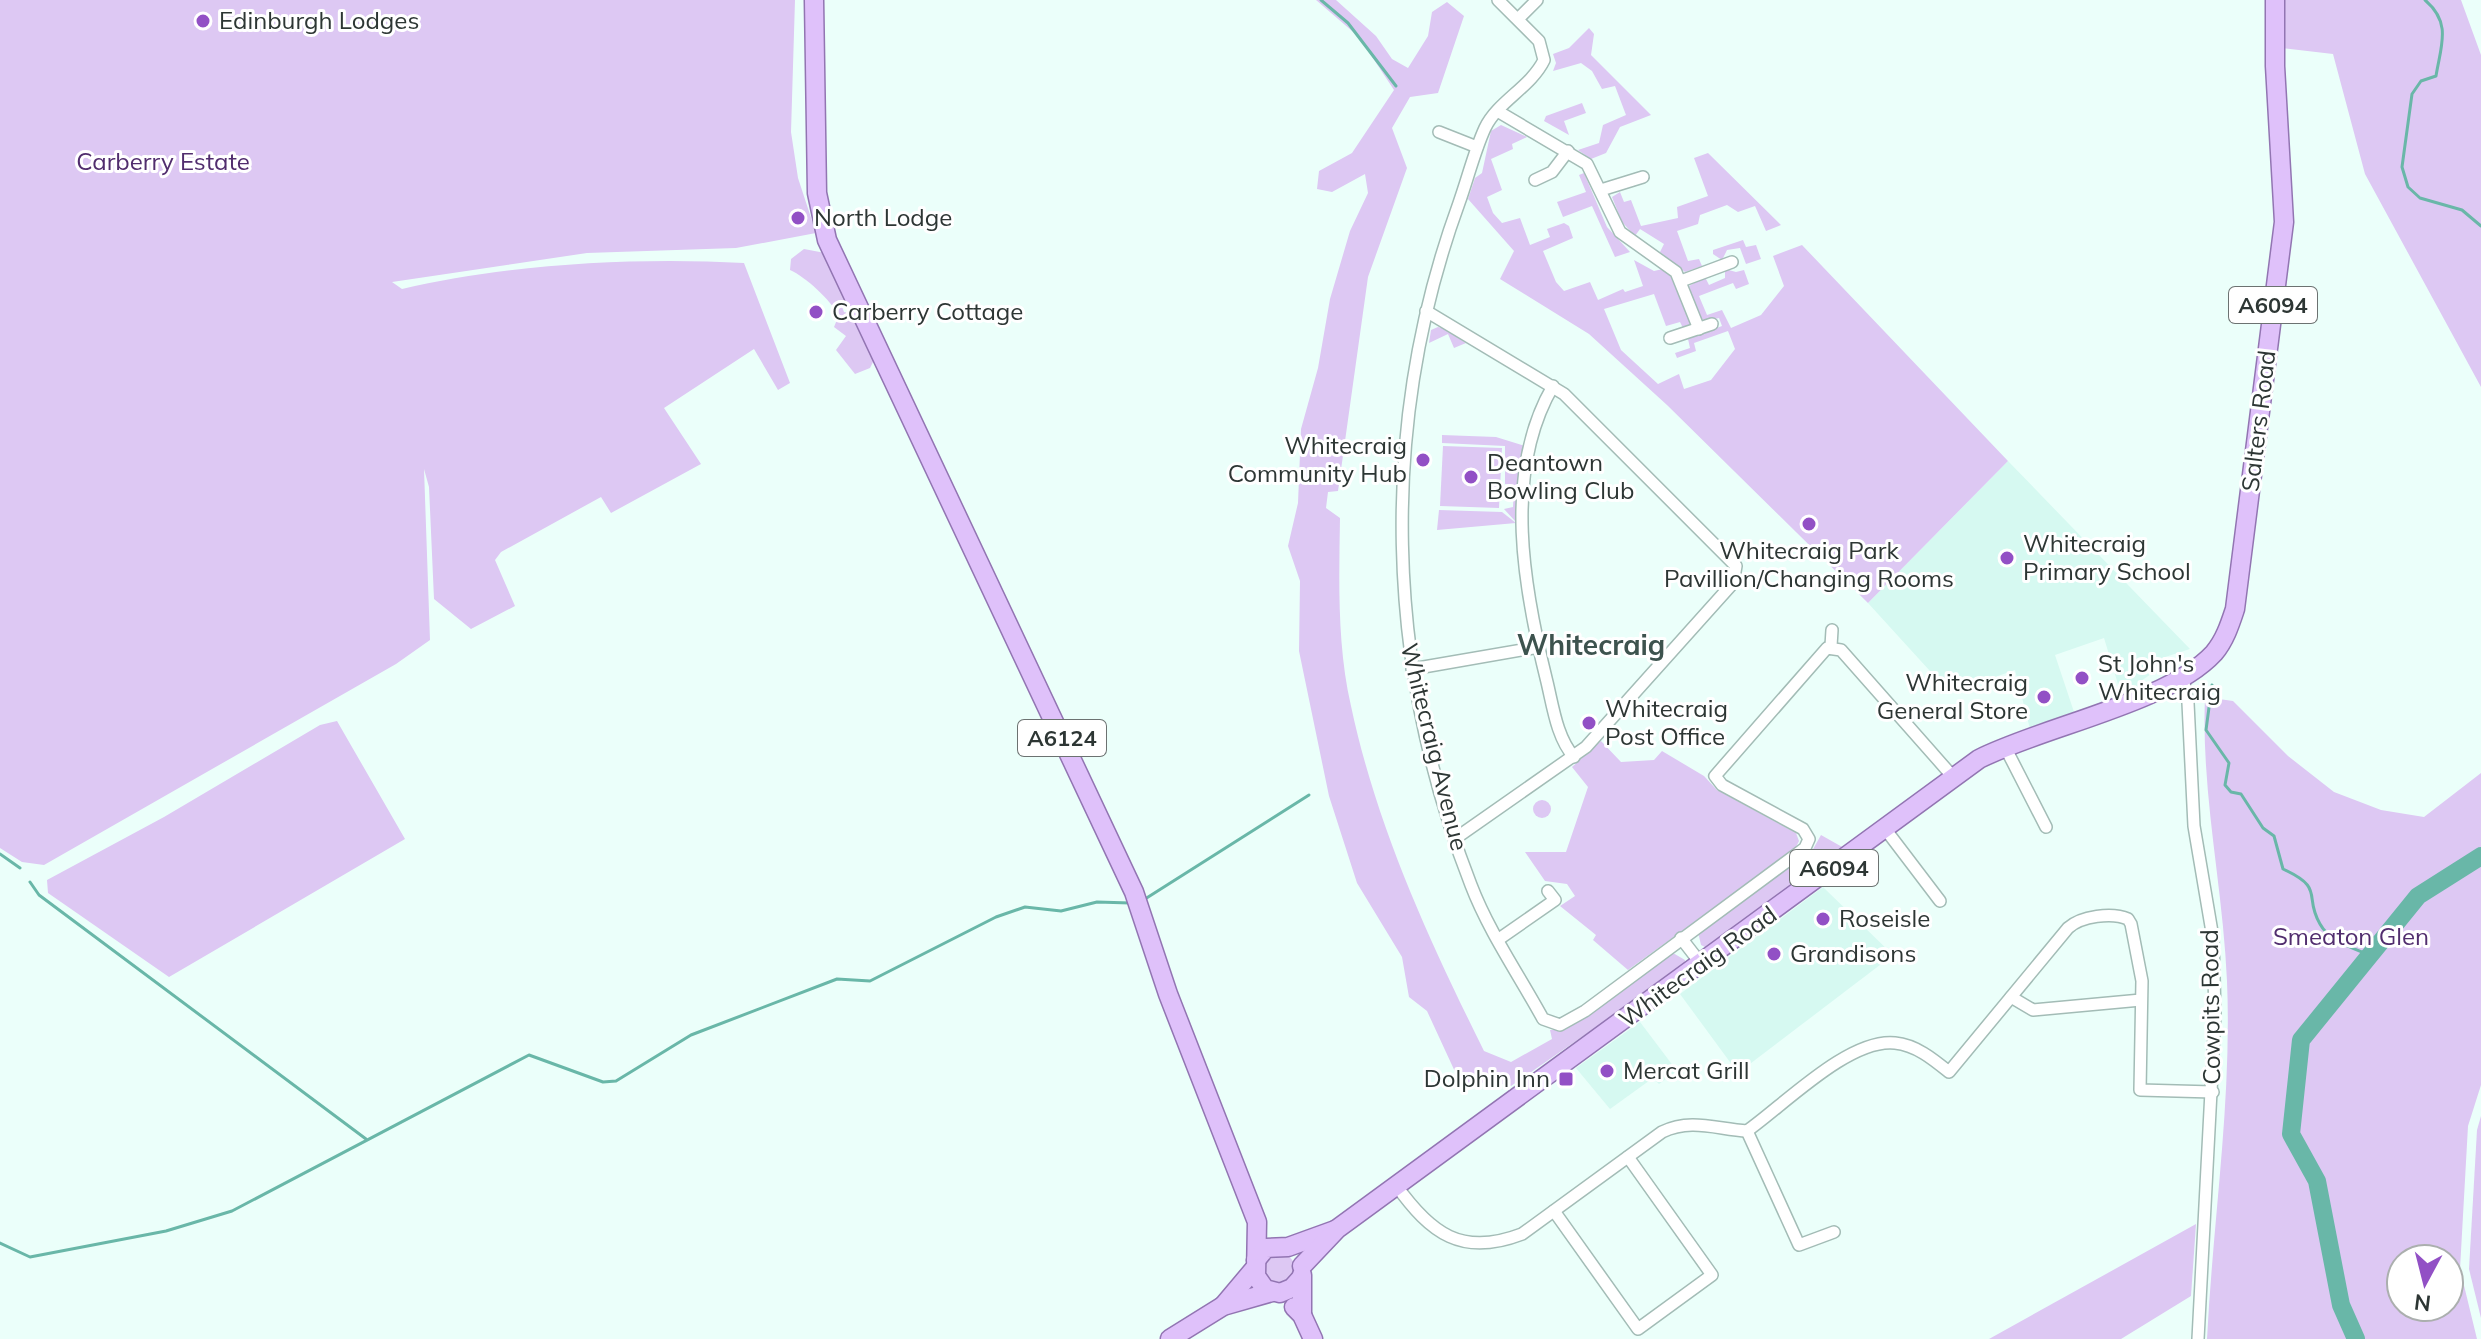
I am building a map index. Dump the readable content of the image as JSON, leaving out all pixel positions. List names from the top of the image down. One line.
{"streets":{"main road":["A6094","Salters Road","A6124","Whitecraig Road"],"street":["Whitecraig Avenue","Cowpits Road"]},"crossings":[["A6094","A6124"],["A6094","Whitecraig Road"],["Salters Road","Whitecraig Road"],["Salters Road","Cowpits Road"],["Whitecraig Road","Cowpits Road"]],"districts":["Whitecraig"],"parks":["Carberry Estate","Smeaton Glen"],"places":{"other":["Edinburgh Lodges","North Lodge","Carberry Cottage","Whitecraig Community Hub","Deantown Bowling Club","Whitecraig Park Pavillion/Changing Rooms","Whitecraig Primary School","St John's Whitecraig","Whitecraig General Store","Whitecraig Post Office","Roseisle","Grandisons","Mercat Grill"],"transit":["Dolphin Inn"]},"north":"bottom"}
